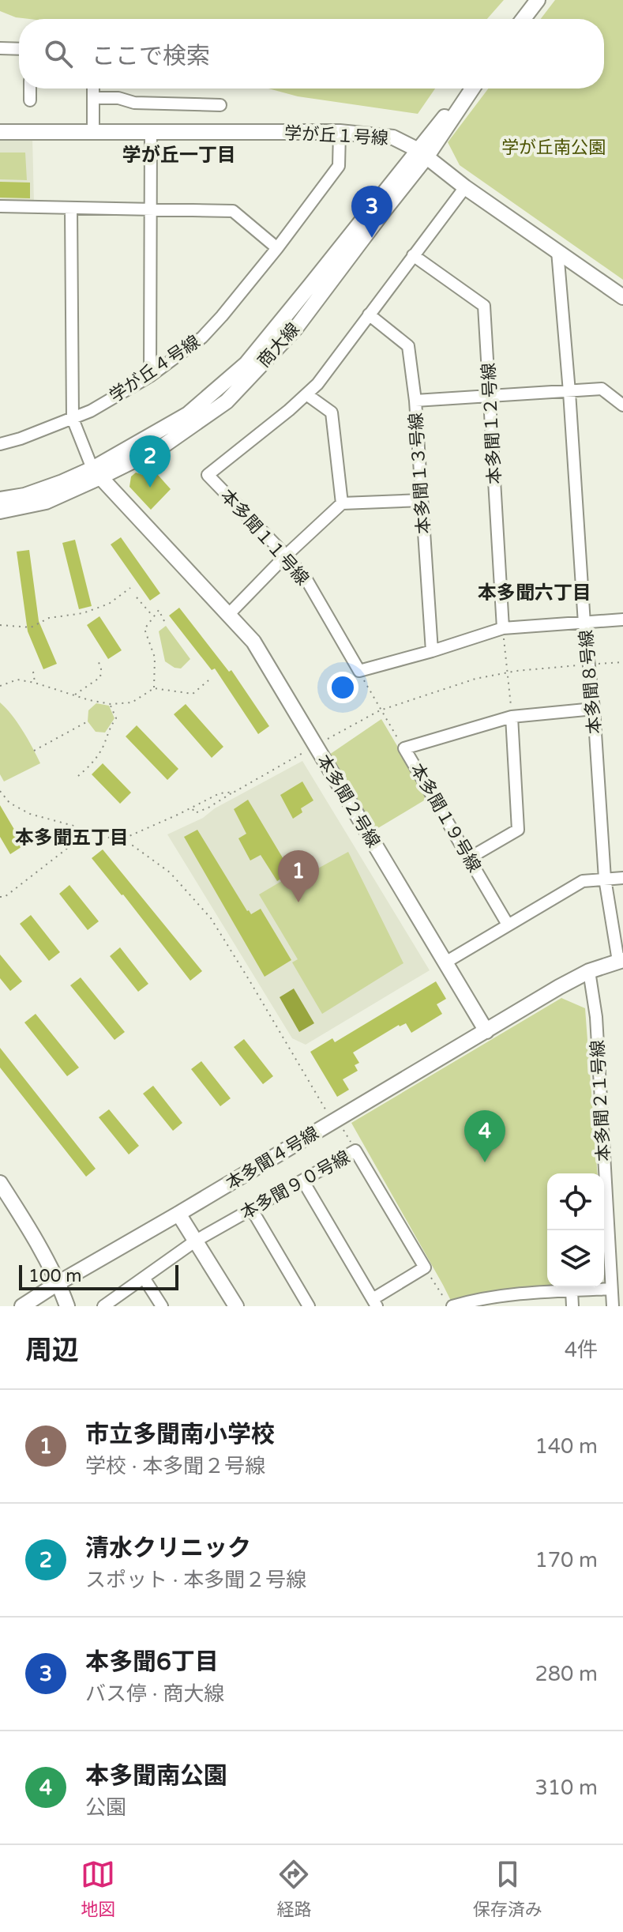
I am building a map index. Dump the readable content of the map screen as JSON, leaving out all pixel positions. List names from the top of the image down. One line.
{"streets":{"street":["学が丘１号線","商大線","学が丘４号線","本多聞１２号線","本多聞１３号線","本多聞１１号線","本多聞８号線","本多聞２号線","本多聞１９号線","本多聞２１号線","本多聞４号線","本多聞９０号線"]},"crossings":[["学が丘１号線","商大線"],["学が丘１号線","学が丘４号線"],["学が丘１号線","本多聞１１号線"],["学が丘１号線","本多聞８号線"],["商大線","本多聞２号線"],["本多聞１２号線","本多聞１１号線"],["本多聞１３号線","本多聞１１号線"],["本多聞８号線","本多聞１９号線"],["本多聞２号線","本多聞４号線"]],"districts":["学が丘一丁目","本多聞六丁目","本多聞五丁目"],"parks":["学が丘南公園"],"scale_bar":"100 m","page":{"search":"ここで検索","pins":["3","2","1","4"],"scale":"100 m","heading":["周辺","4件"],"list":[{"mark":"1","name":"市立多聞南小学校","note":"学校 · 本多聞２号線","value":"140 m"},{"mark":"2","name":"清水クリニック","note":"スポット · 本多聞２号線","value":"170 m"},{"mark":"3","name":"本多聞6丁目","note":"バス停 · 商大線","value":"280 m"},{"mark":"4","name":"本多聞南公園","note":"公園","value":"310 m"}],"nav":["地図","経路","保存済み"]}}
